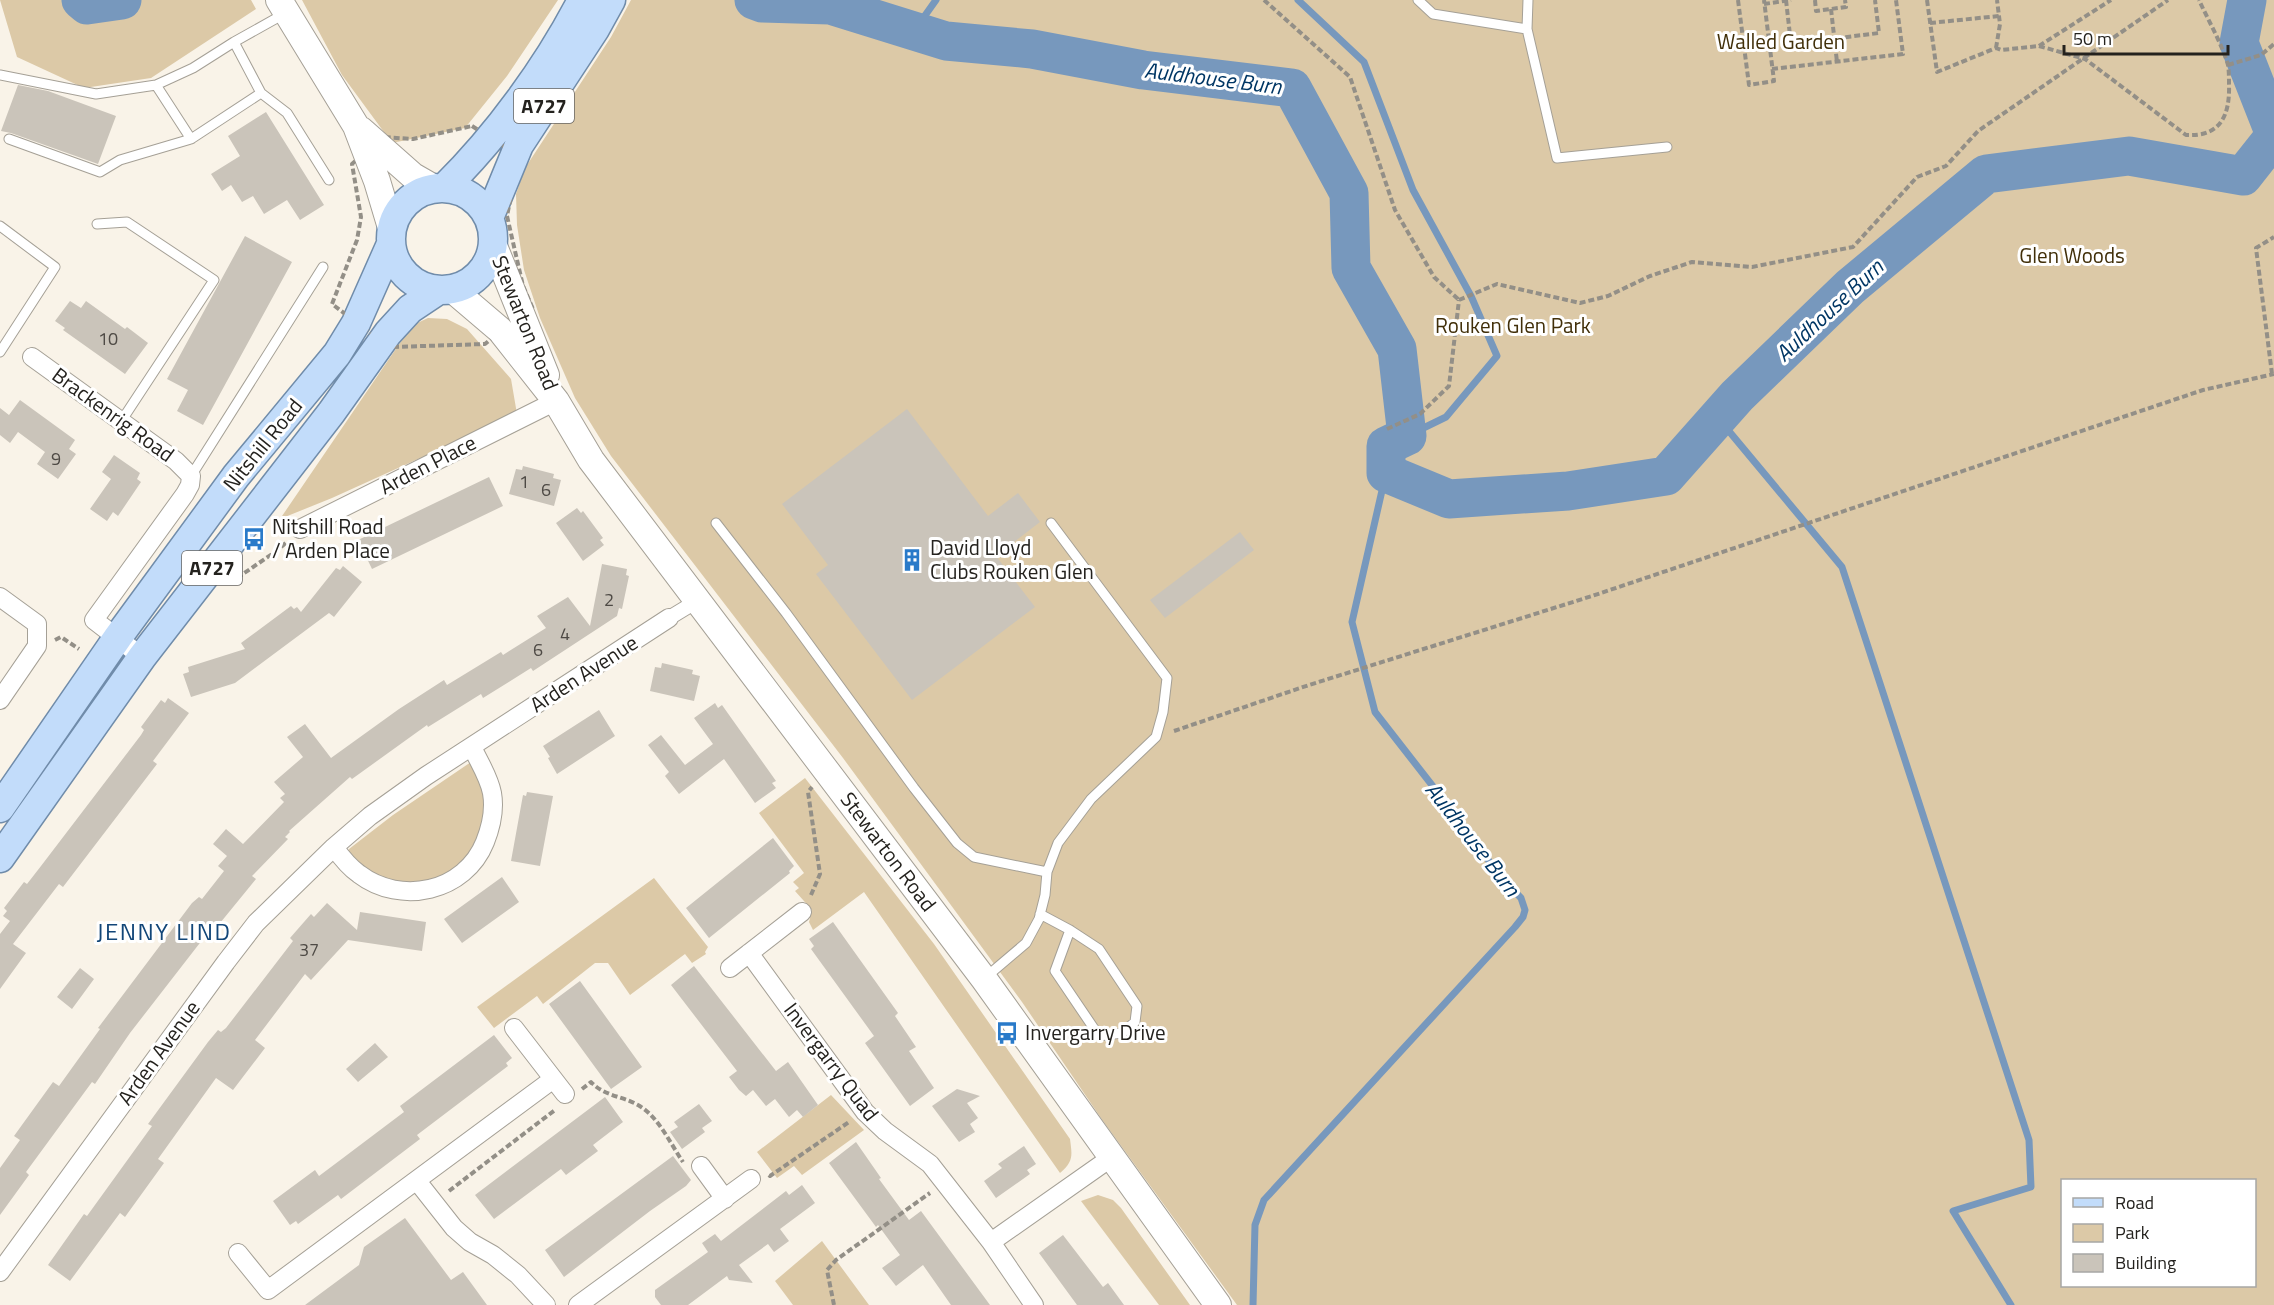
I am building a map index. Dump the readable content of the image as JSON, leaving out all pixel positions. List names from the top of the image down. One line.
{"streets":{"main road":["A727","Stewarton Road","Nitshill Road"],"street":["Brackenrig Road","Arden Place","Arden Avenue","Invergarry Quad"]},"crossings":[["A727","Stewarton Road"],["A727","Nitshill Road"],["Stewarton Road","Nitshill Road"],["Stewarton Road","Arden Place"],["Stewarton Road","Arden Avenue"],["Brackenrig Road","Nitshill Road"]],"districts":["JENNY LIND"],"water":["Auldhouse Burn"],"parks":["Walled Garden","Glen Woods","Rouken Glen Park"],"places":{"bus stop":["Nitshill Road / Arden Place","Invergarry Drive"],"building":["David Lloyd Clubs Rouken Glen"]},"house_numbers":["10","9","1","6","2","4","6","37"],"legend":["Road","Park","Building"],"scale_bar":"50 m"}
